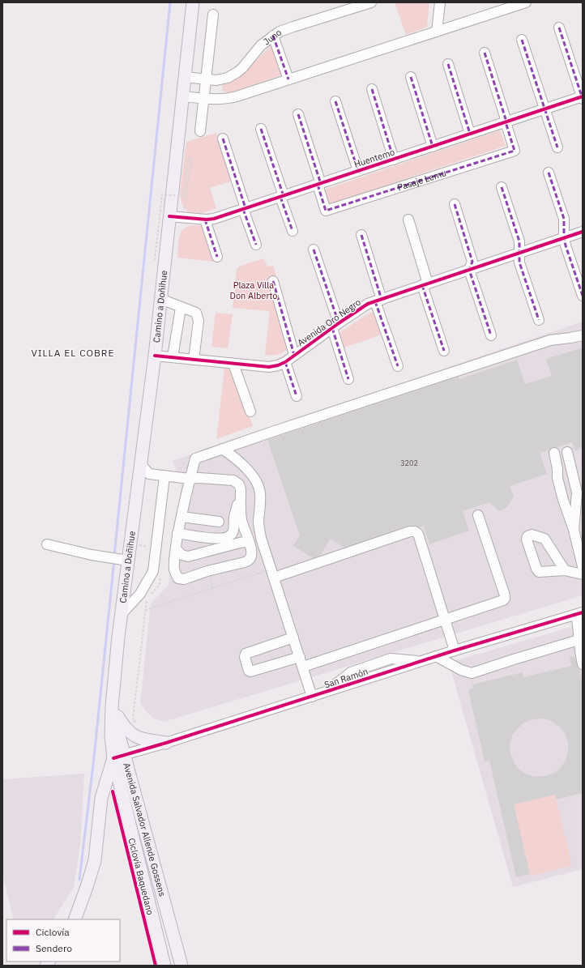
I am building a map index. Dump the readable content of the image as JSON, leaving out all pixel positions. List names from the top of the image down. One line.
{"streets":{"main road":["Camino a Doñihue","Avenida Salvador Allende Gossens"],"street":["Juno","Huentemo","Pasaje Lemu","Avenida Oro Negro","San Ramón"],"cycle path":["Ciclovía Baquedano"]},"crossings":[["Juno","Camino a Doñihue"],["Huentemo","Pasaje Lemu"],["Huentemo","Camino a Doñihue"],["Camino a Doñihue","Avenida Oro Negro"],["Camino a Doñihue","Avenida Salvador Allende Gossens"],["San Ramón","Avenida Salvador Allende Gossens"]],"districts":["VILLA EL COBRE"],"parks":["Plaza Villa Don Alberto"],"house_numbers":["3202"],"legend":["Ciclovía","Sendero"]}
